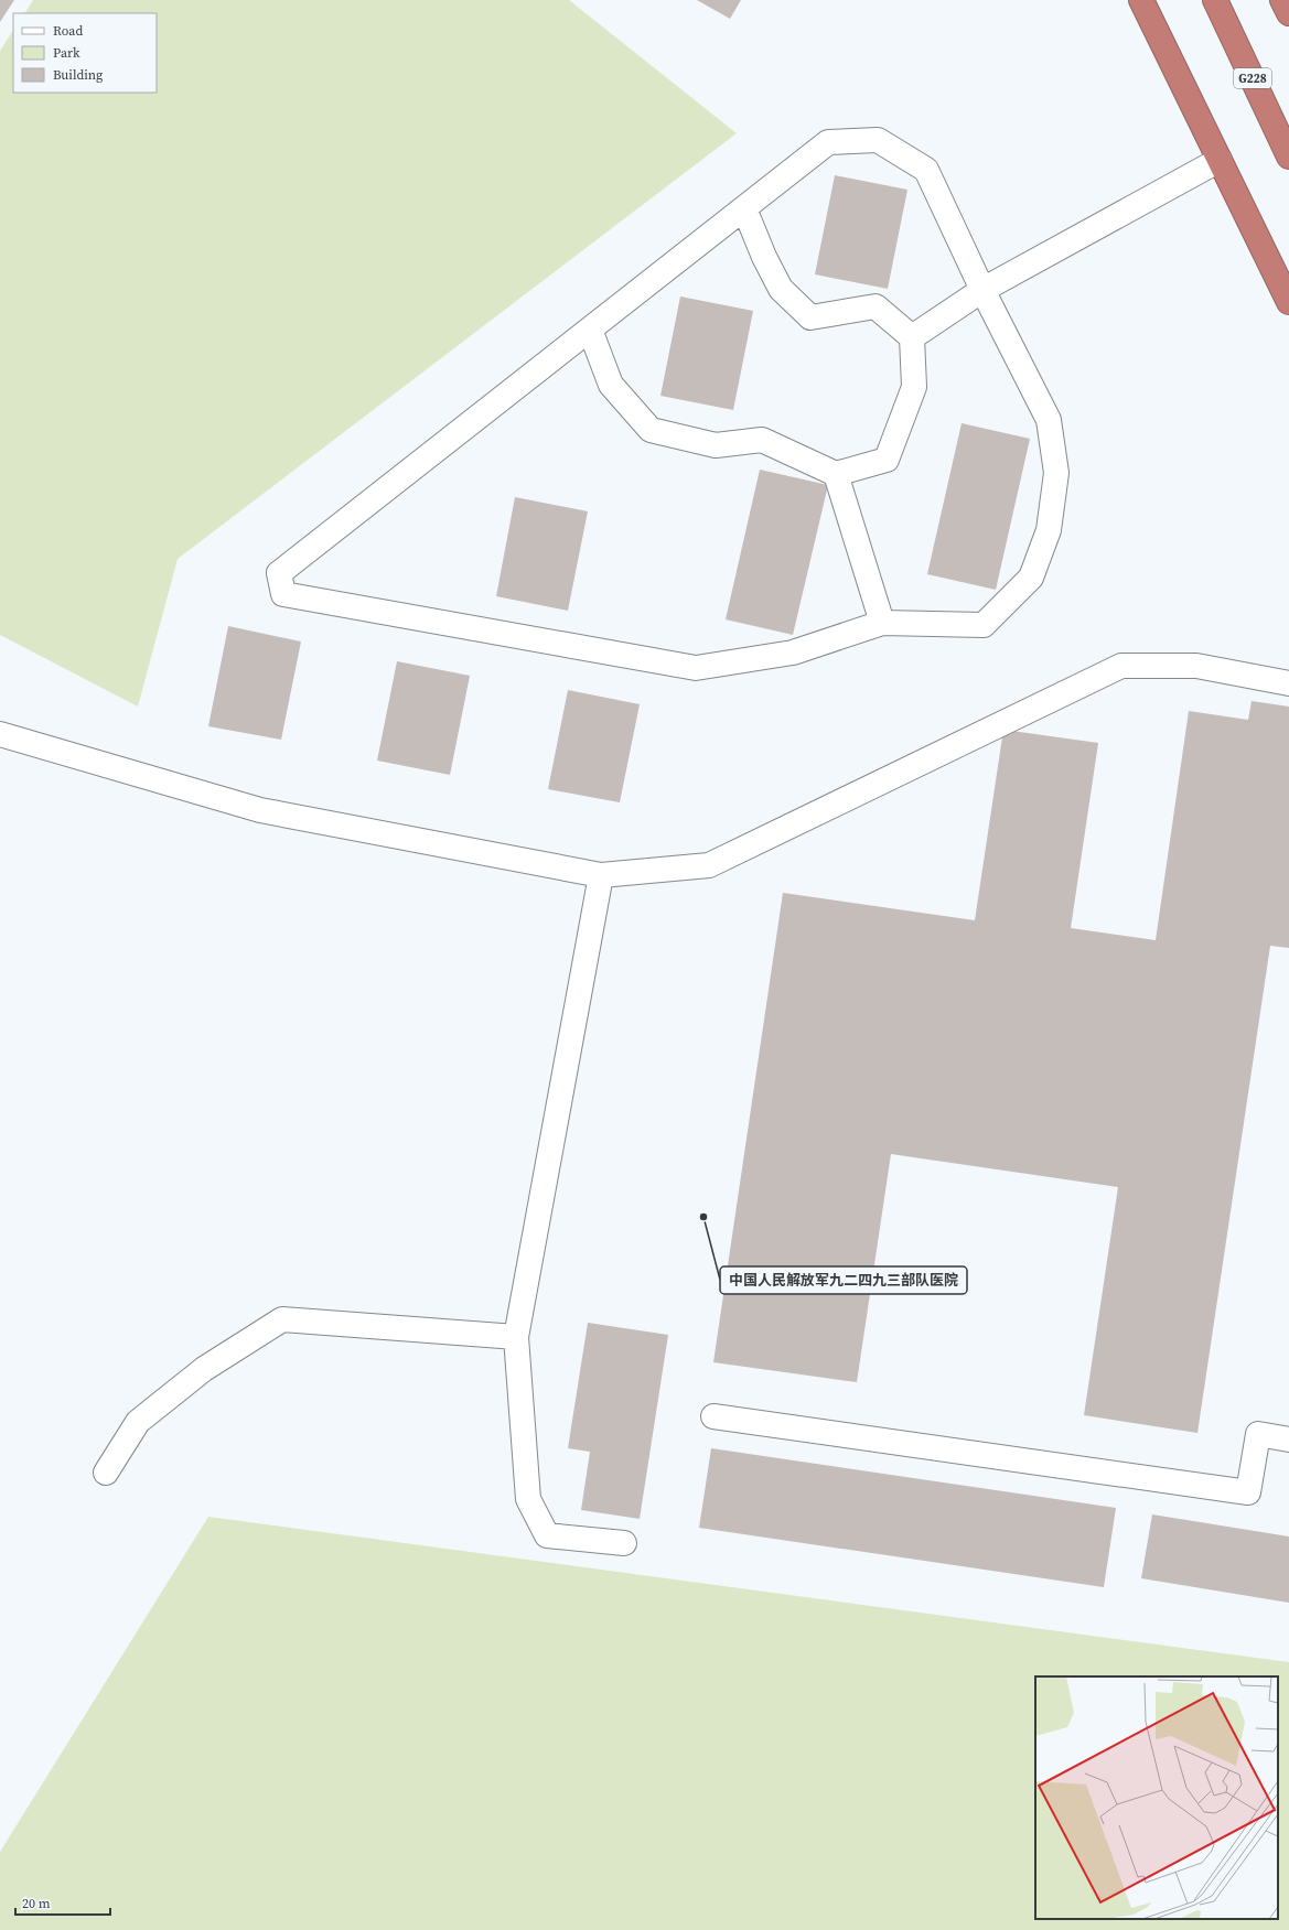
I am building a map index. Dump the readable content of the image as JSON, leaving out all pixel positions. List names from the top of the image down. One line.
{"streets":{"highway":["G228"]},"places":["中国人民解放军九二四九三部队医院"],"legend":["Road","Park","Building"],"scale_bar":"20 m"}
